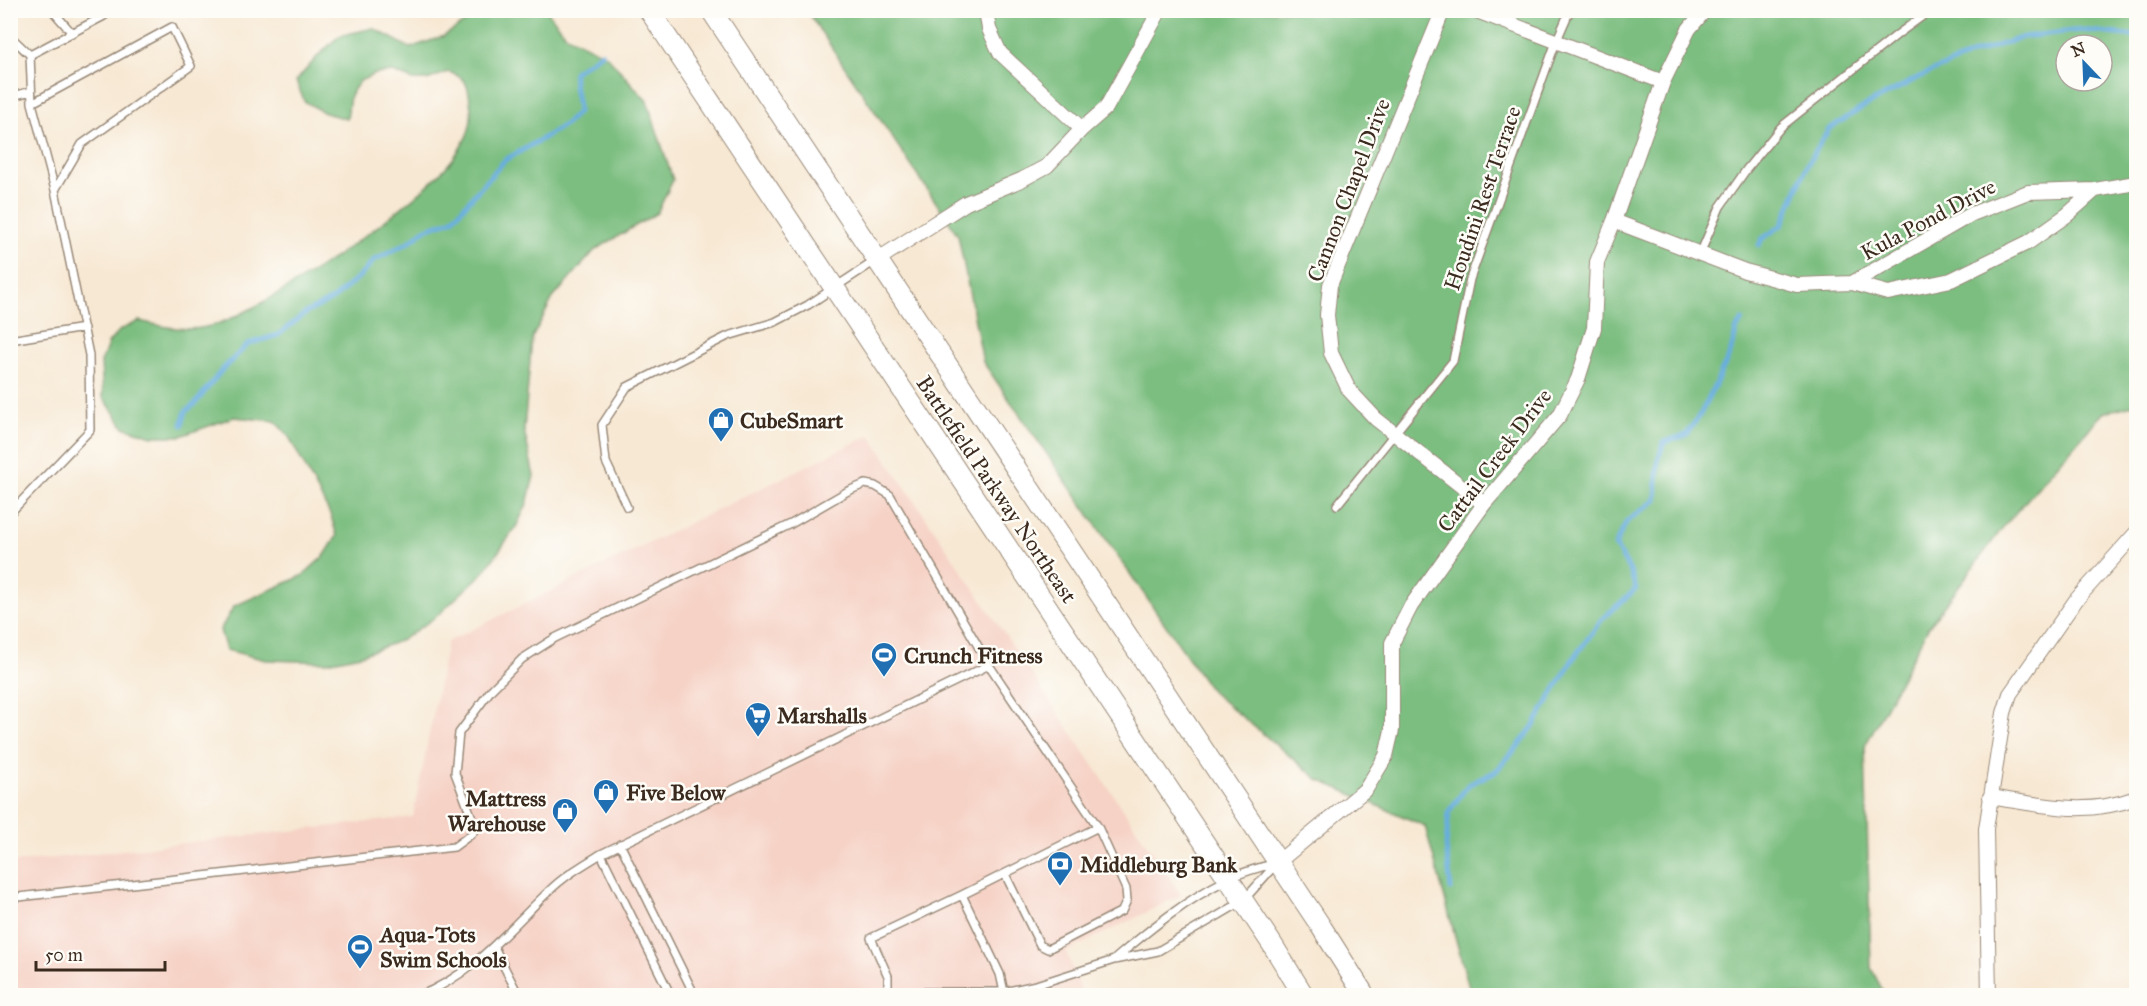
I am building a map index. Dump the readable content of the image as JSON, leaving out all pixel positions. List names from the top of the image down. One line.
{"streets":{"main road":["Battlefield Parkway Northeast"],"street":["Cannon Chapel Drive","Kula Pond Drive","Cattail Creek Drive"],"lane":["Houdini Rest Terrace"]},"crossings":[["Cannon Chapel Drive","Houdini Rest Terrace"],["Cannon Chapel Drive","Cattail Creek Drive"],["Kula Pond Drive","Cattail Creek Drive"],["Cattail Creek Drive","Battlefield Parkway Northeast"]],"places":{"shop":["CubeSmart","Five Below","Mattress Warehouse"],"sports":["Crunch Fitness","Aqua-Tots Swim Schools"],"supermarket":["Marshalls"],"bank":["Middleburg Bank"]},"scale_bar":"50 m","north":"top left"}
